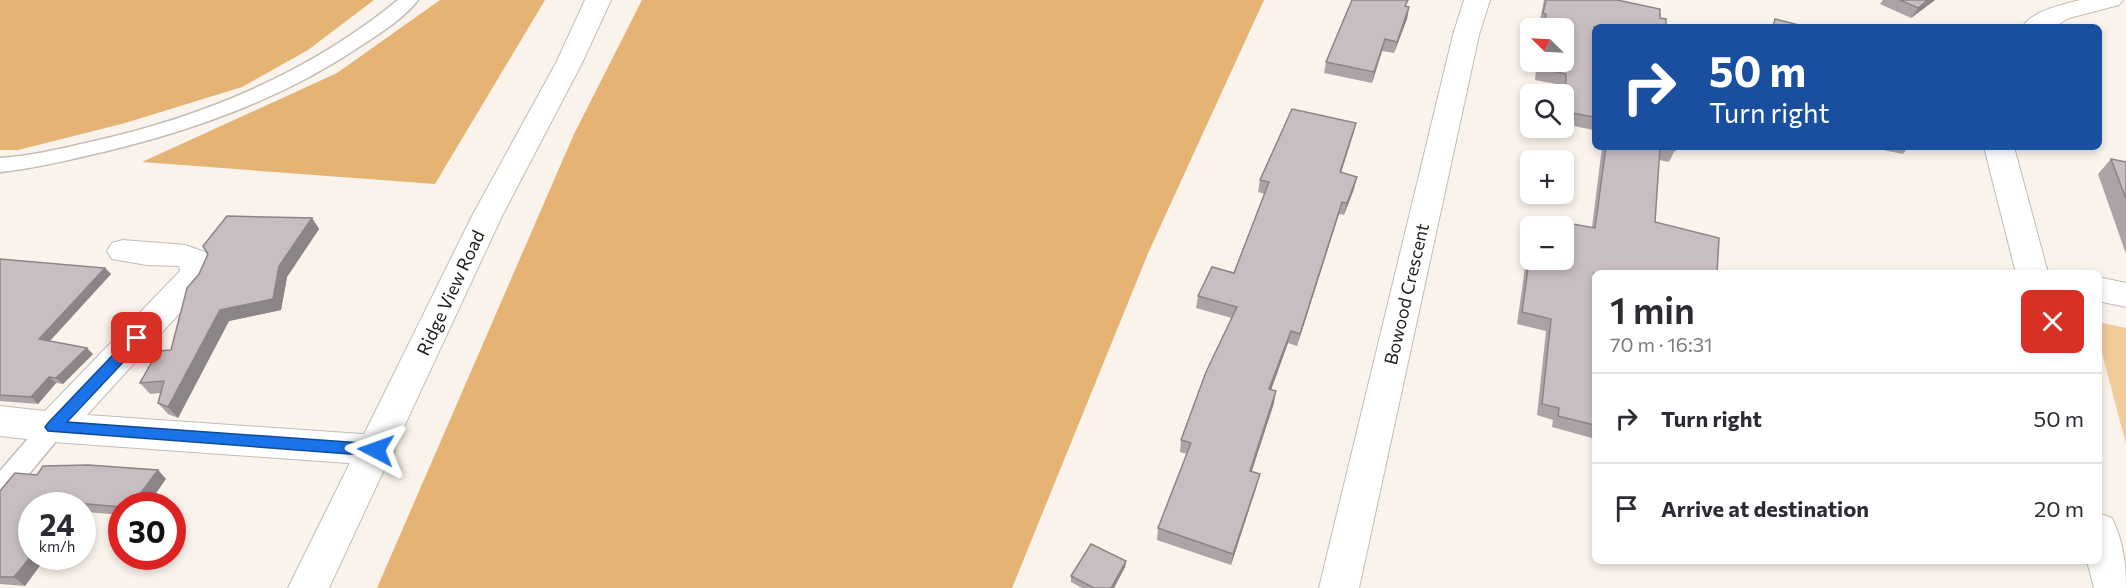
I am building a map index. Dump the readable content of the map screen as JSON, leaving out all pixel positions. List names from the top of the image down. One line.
{"streets":{"street":["Ridge View Road","Bowood Crescent"]},"north":"top left","page":{"map_buttons":["+","−"],"turn":["50 m","Turn right"],"heading":["1 min","70 m · 16:31"],"list":[{"name":"Turn right","value":"50 m"},{"name":"Arrive at destination","value":"20 m"}],"speed":"24 km/h","limit":"30"}}
